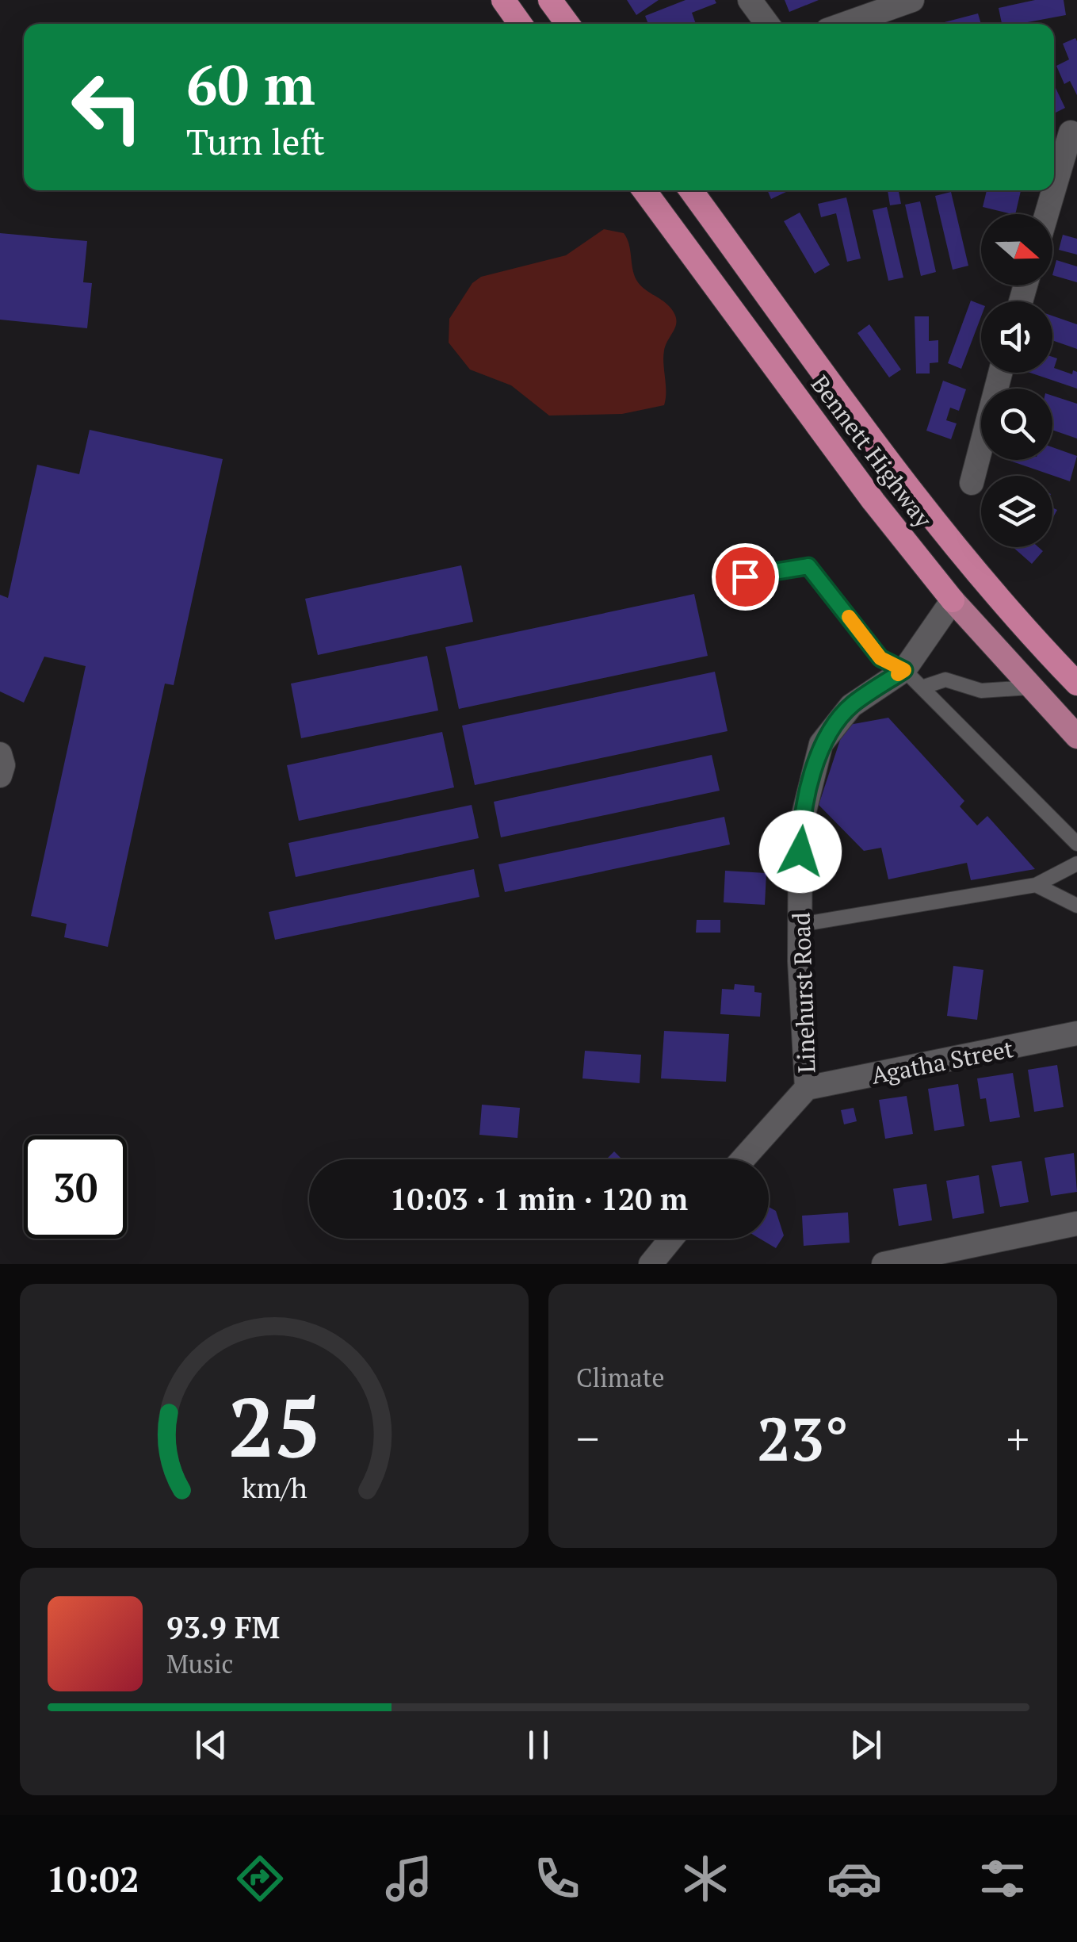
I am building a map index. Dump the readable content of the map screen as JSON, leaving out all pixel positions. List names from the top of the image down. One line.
{"streets":{"highway":["Bennett Highway"],"street":["Linehurst Road","Agatha Street"]},"crossings":[["Bennett Highway","Linehurst Road"],["Linehurst Road","Agatha Street"]],"north":"right","page":{"turn":["60 m","Turn left"],"limit":"30","trip":"10:03 · 1 min · 120 m","tile":"Climate","heat":["−","23°","+"],"song":["93.9 FM","Music"],"tabs":"10:02","gauge":["25","km/h"]}}
